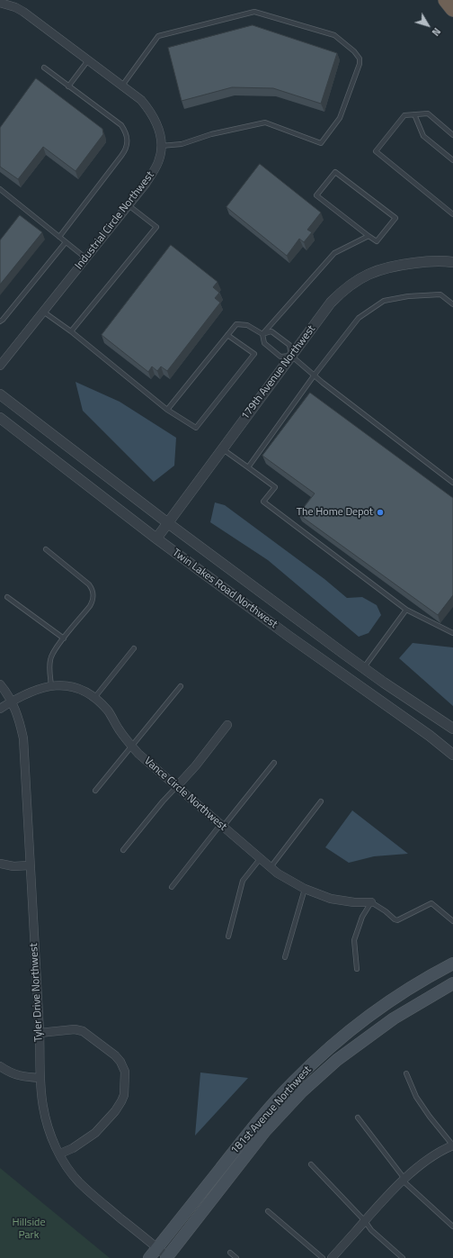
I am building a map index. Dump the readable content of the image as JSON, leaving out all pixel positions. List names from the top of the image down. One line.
{"streets":{"main road":["181st Avenue Northwest"],"street":["Industrial Circle Northwest","179th Avenue Northwest","Twin Lakes Road Northwest","Vance Circle Northwest","Tyler Drive Northwest"]},"crossings":[["179th Avenue Northwest","Twin Lakes Road Northwest"],["Vance Circle Northwest","Tyler Drive Northwest"],["Tyler Drive Northwest","181st Avenue Northwest"]],"parks":["Hillside Park"],"places":["The Home Depot"],"north":"bottom right"}
